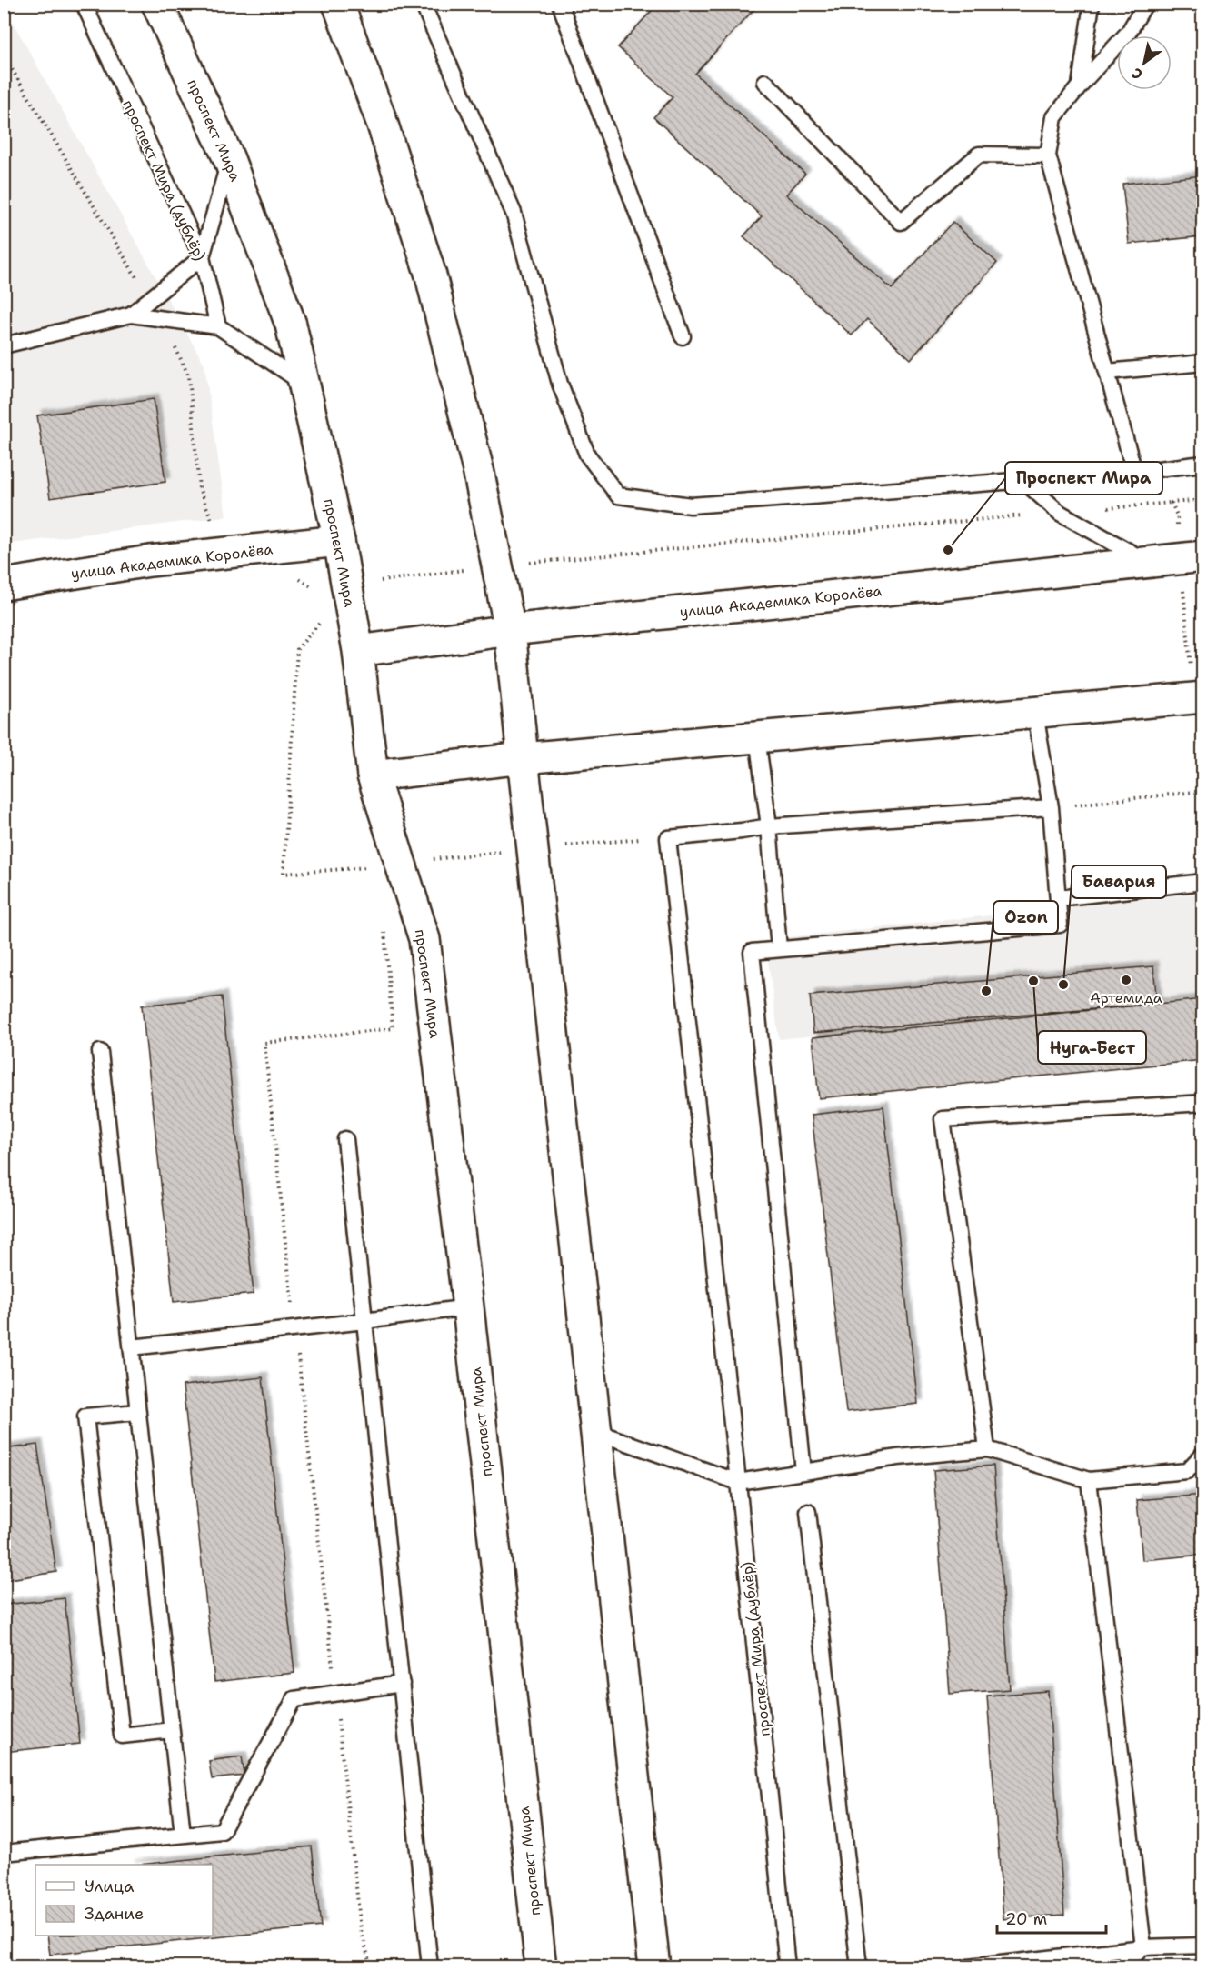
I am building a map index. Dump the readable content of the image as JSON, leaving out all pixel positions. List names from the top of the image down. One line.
{"streets":{"main road":["проспект Мира","улица Академика Королёва"],"lane":["проспект Мира (дублёр)"]},"crossings":[["проспект Мира","улица Академика Королёва"]],"places":["Проспект Мира","Артемида","Нуга-Бест","Бавария","Ozon"],"legend":["Улица","Здание"],"scale_bar":"20 m","north":"bottom left"}
